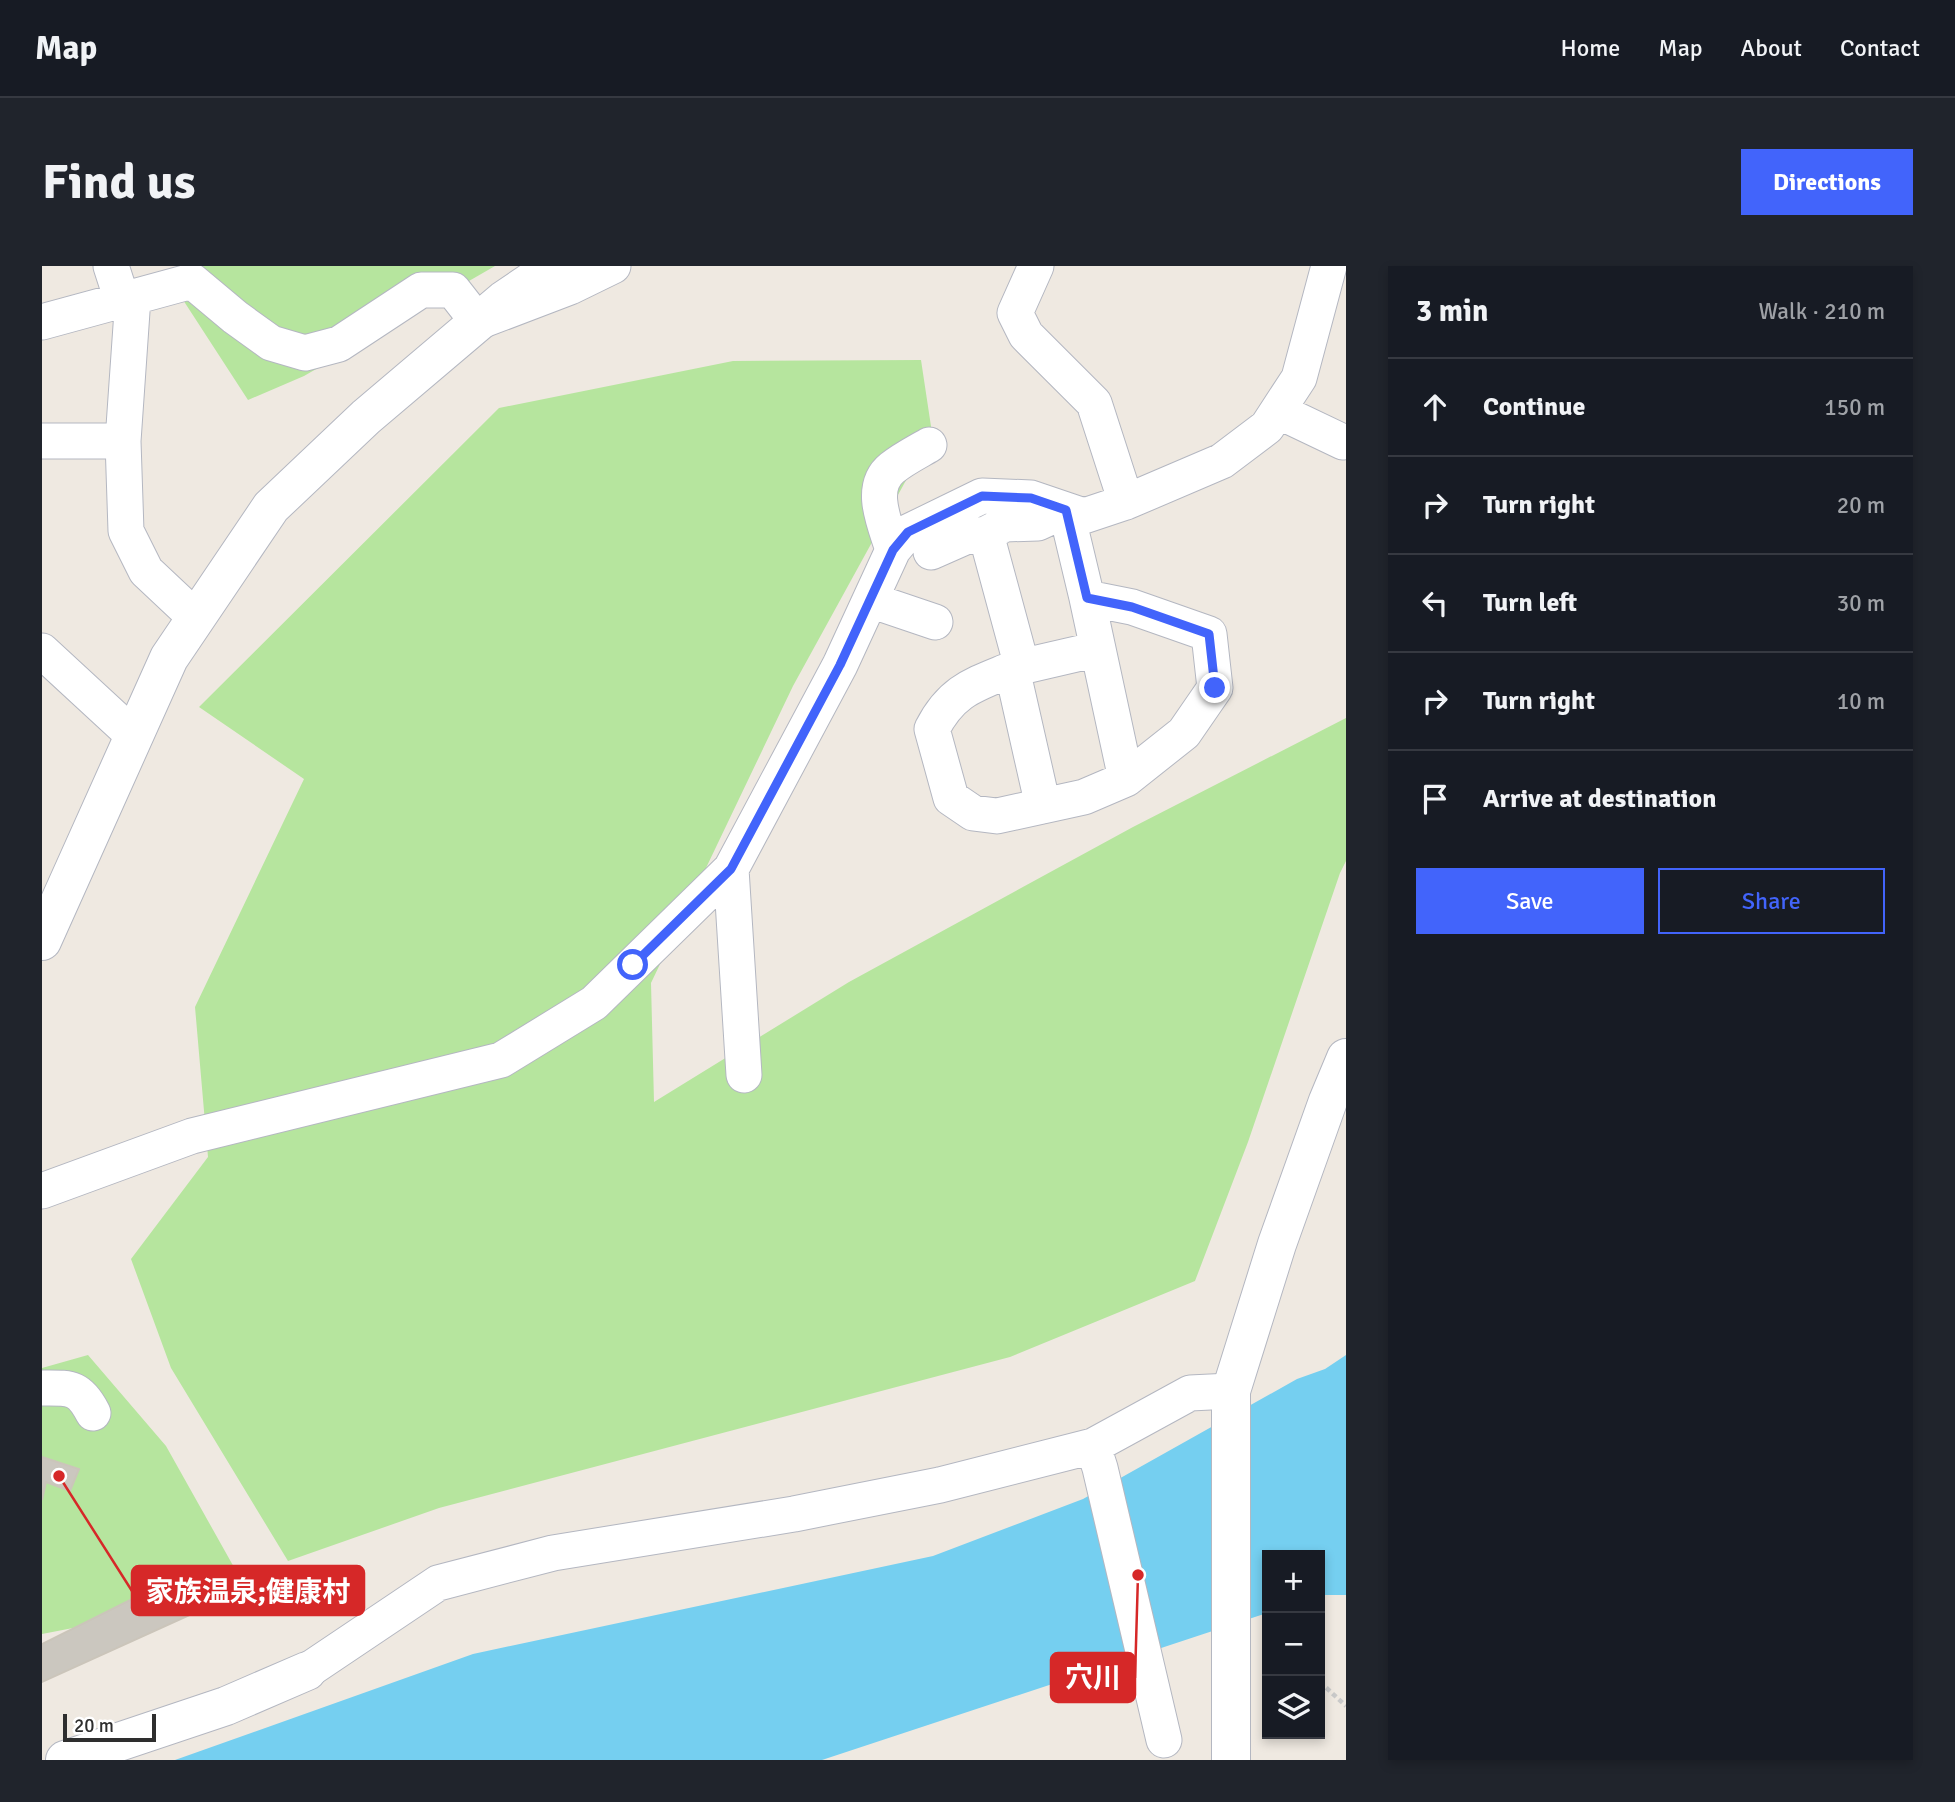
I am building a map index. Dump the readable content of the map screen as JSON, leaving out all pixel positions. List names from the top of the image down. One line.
{"places":["家族温泉;健康村","穴川"],"scale_bar":"20 m","page":{"header":"Map","nav":["Home","Map","About","Contact"],"buttons":["Directions",["Save","Share"]],"title":"Find us","heading":["3 min","Walk · 210 m"],"list":[["Continue","150 m"],["Turn right","20 m"],["Turn left","30 m"],["Turn right","10 m"],"Arrive at destination"],"map_buttons":["+","−"],"scale":"20 m"}}
